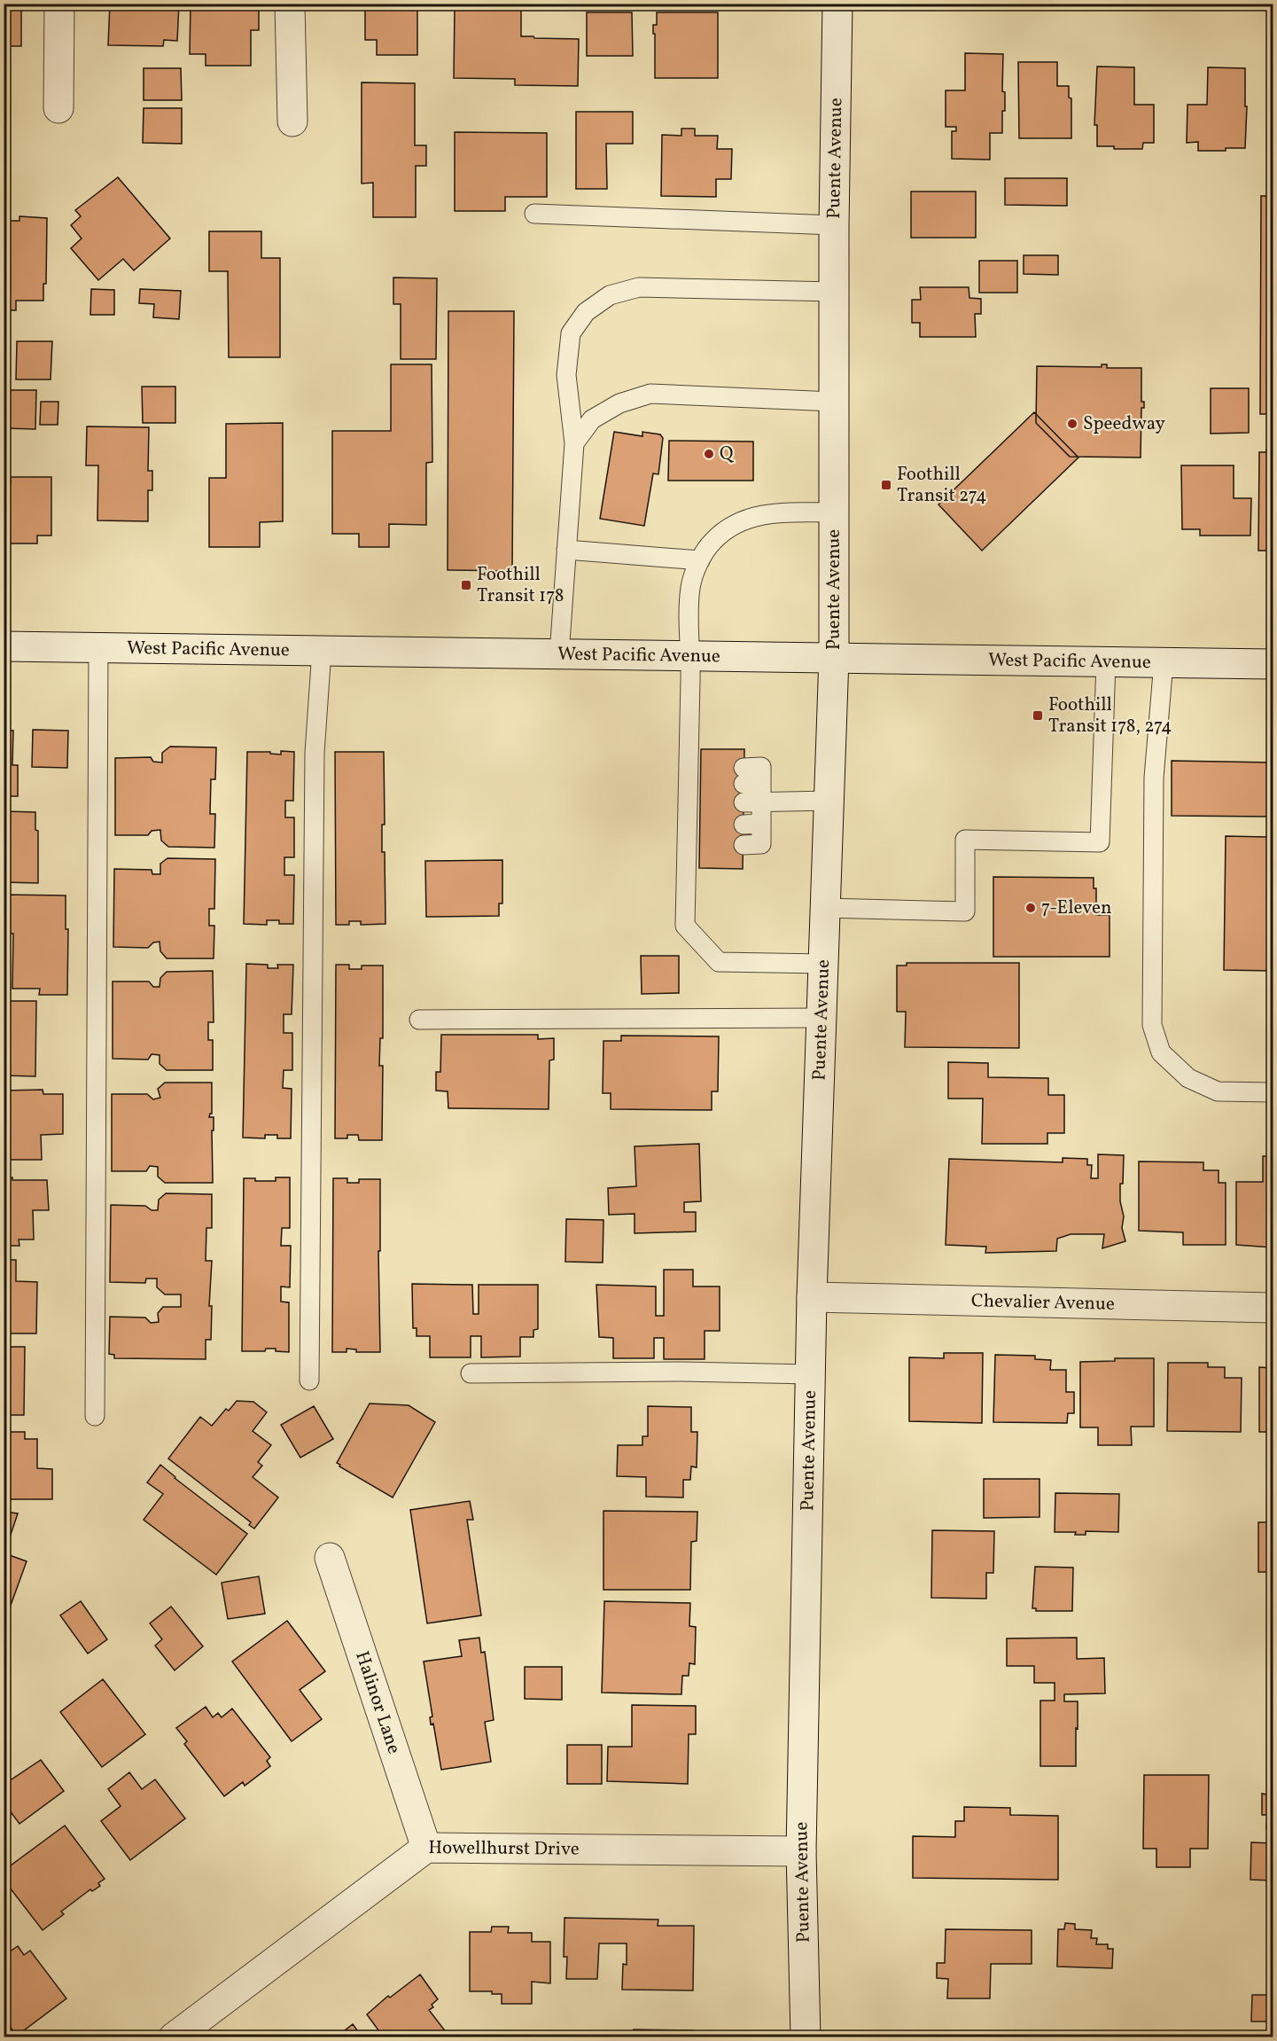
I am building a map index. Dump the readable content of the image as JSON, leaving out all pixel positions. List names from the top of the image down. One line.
{"streets":{"street":["Puente Avenue","West Pacific Avenue","Chevalier Avenue","Halinor Lane","Howellhurst Drive"]},"crossings":[["Puente Avenue","West Pacific Avenue"],["Puente Avenue","Chevalier Avenue"],["Puente Avenue","Howellhurst Drive"],["Halinor Lane","Howellhurst Drive"]],"places":{"other":["Speedway","Q","7-Eleven"],"transit":["Foothill Transit 274","Foothill Transit 178","Foothill Transit 178, 274"]}}
